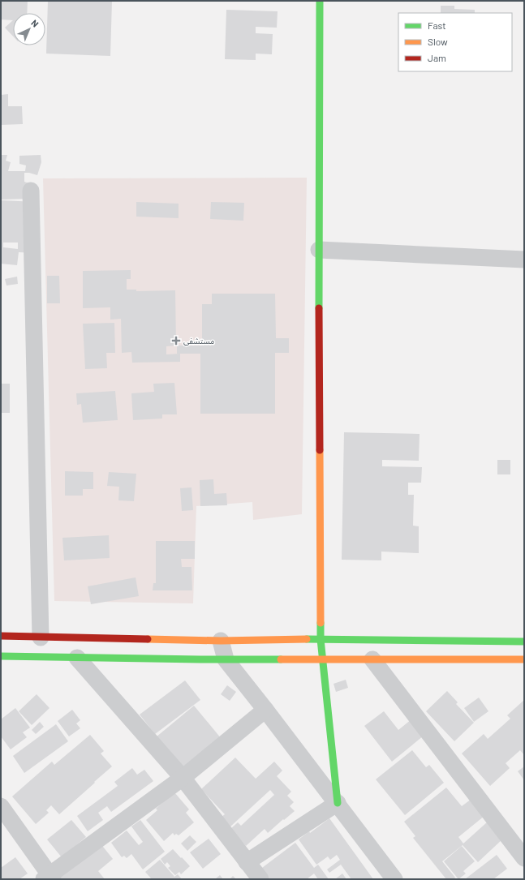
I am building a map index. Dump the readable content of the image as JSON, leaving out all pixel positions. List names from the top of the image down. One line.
{"places":{"health":["مستشفى"]},"legend":["Fast","Slow","Jam"],"north":"top right"}
